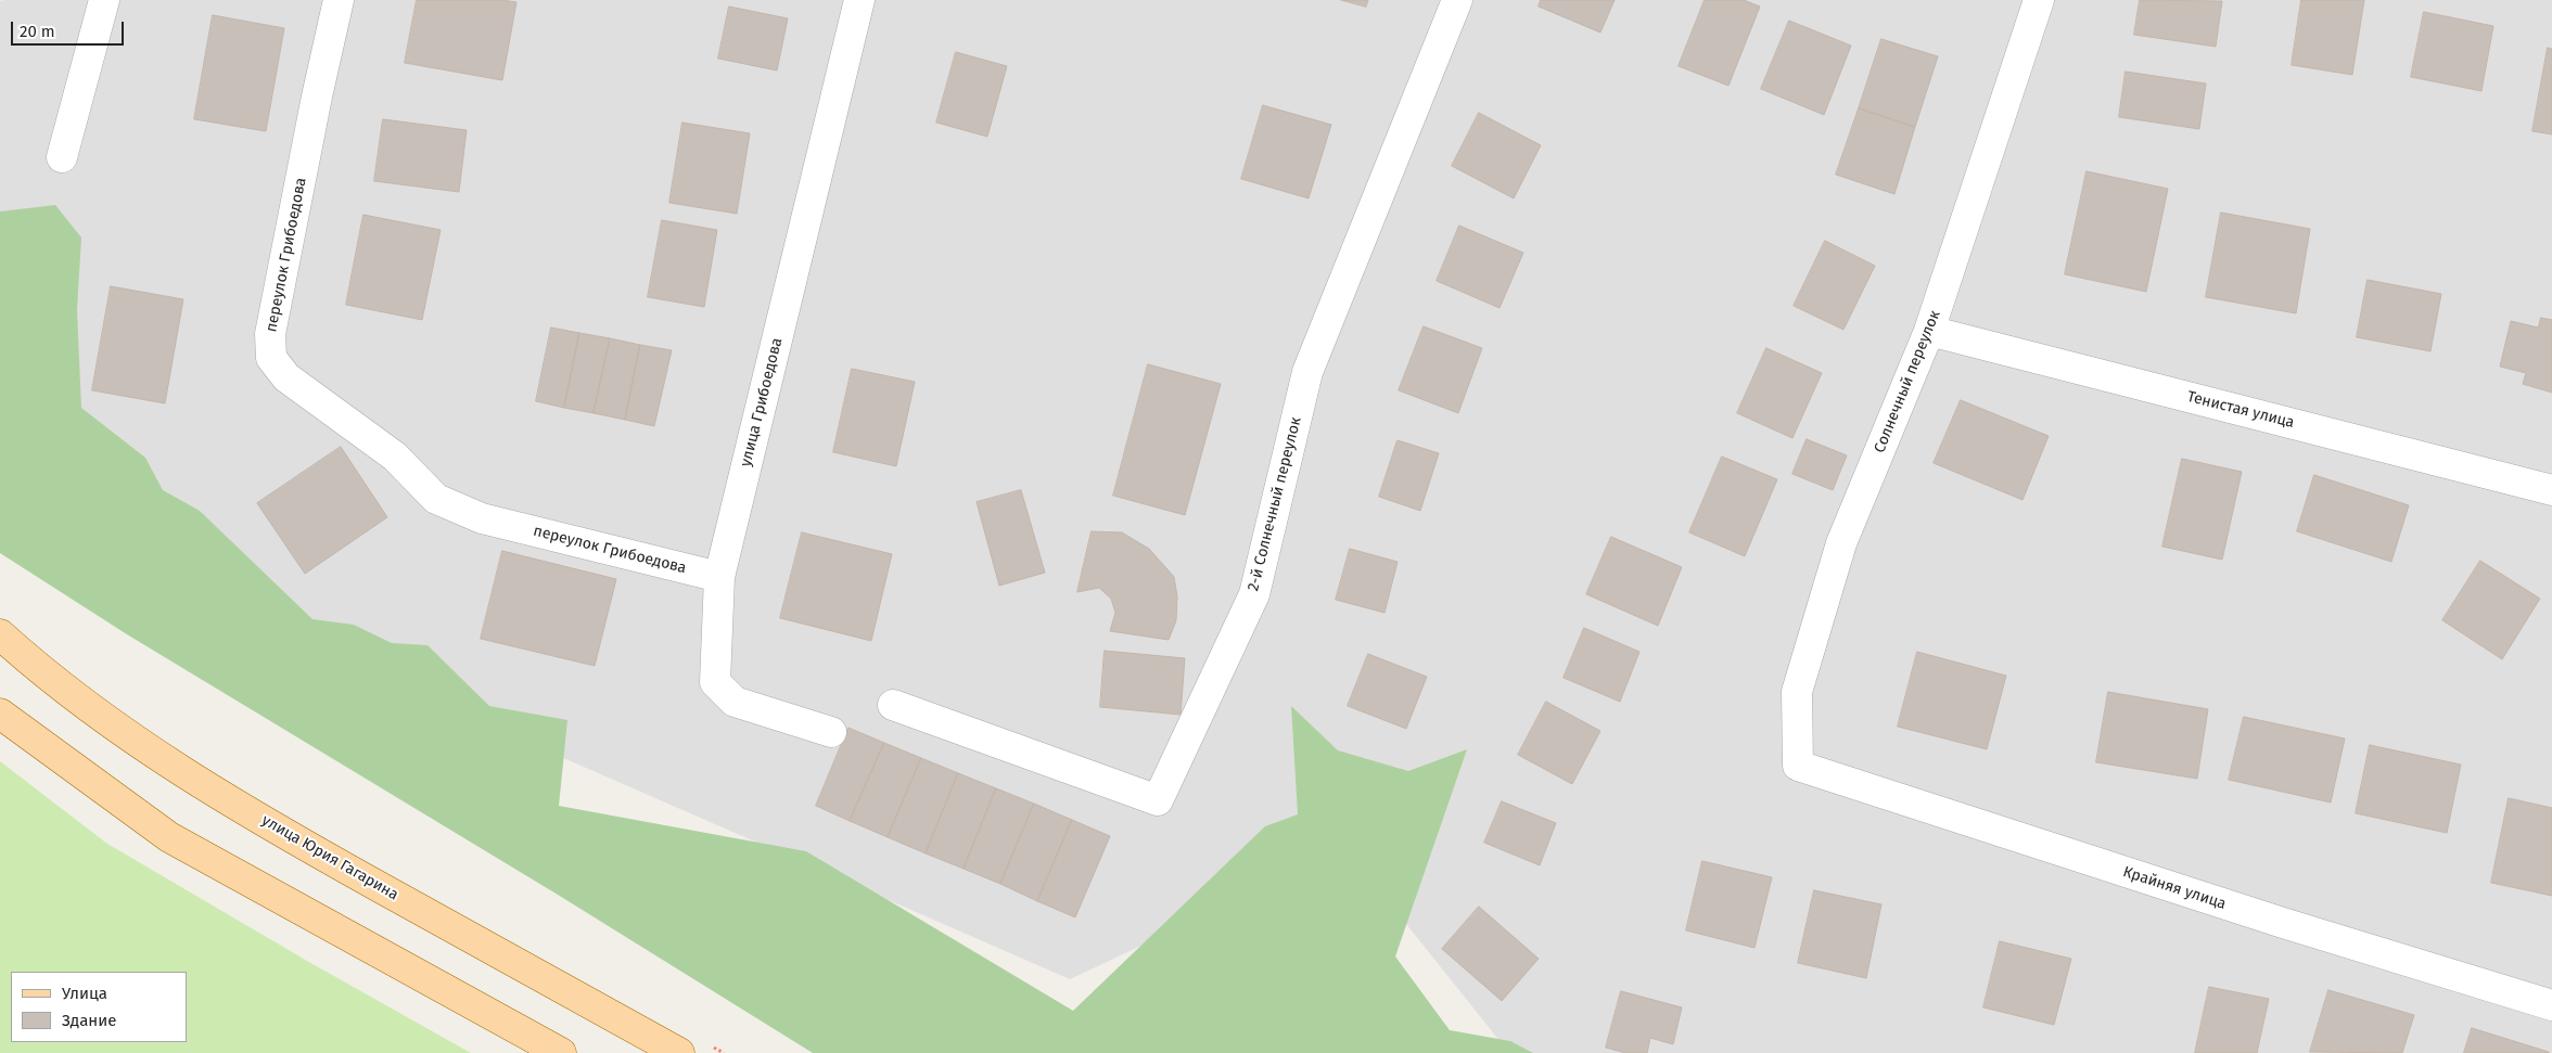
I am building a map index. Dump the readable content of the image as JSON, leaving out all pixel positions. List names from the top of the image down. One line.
{"streets":{"main road":["улица Юрия Гагарина"],"street":["переулок Грибоедова","Солнечный переулок","улица Грибоедова","Тенистая улица","2-й Солнечный переулок","Крайняя улица"]},"crossings":[["переулок Грибоедова","улица Грибоедова"],["Солнечный переулок","Тенистая улица"],["Солнечный переулок","Крайняя улица"]],"legend":["Улица","Здание"],"scale_bar":"20 m"}
